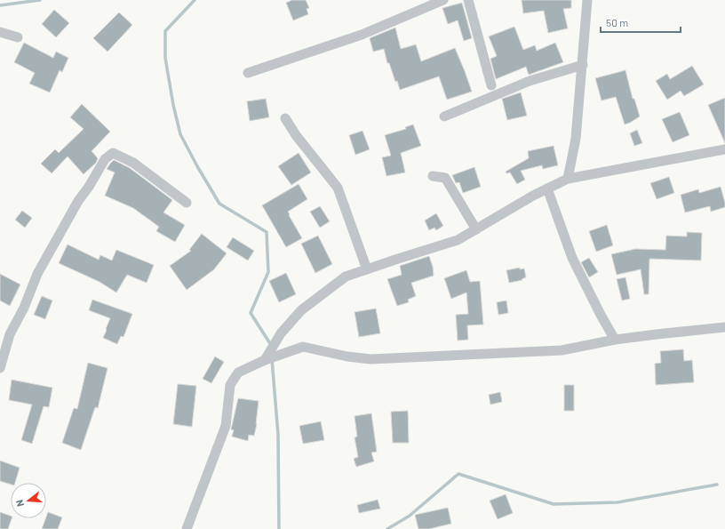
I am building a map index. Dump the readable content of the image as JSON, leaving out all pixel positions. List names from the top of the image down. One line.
{"scale_bar":"50 m","north":"left"}
